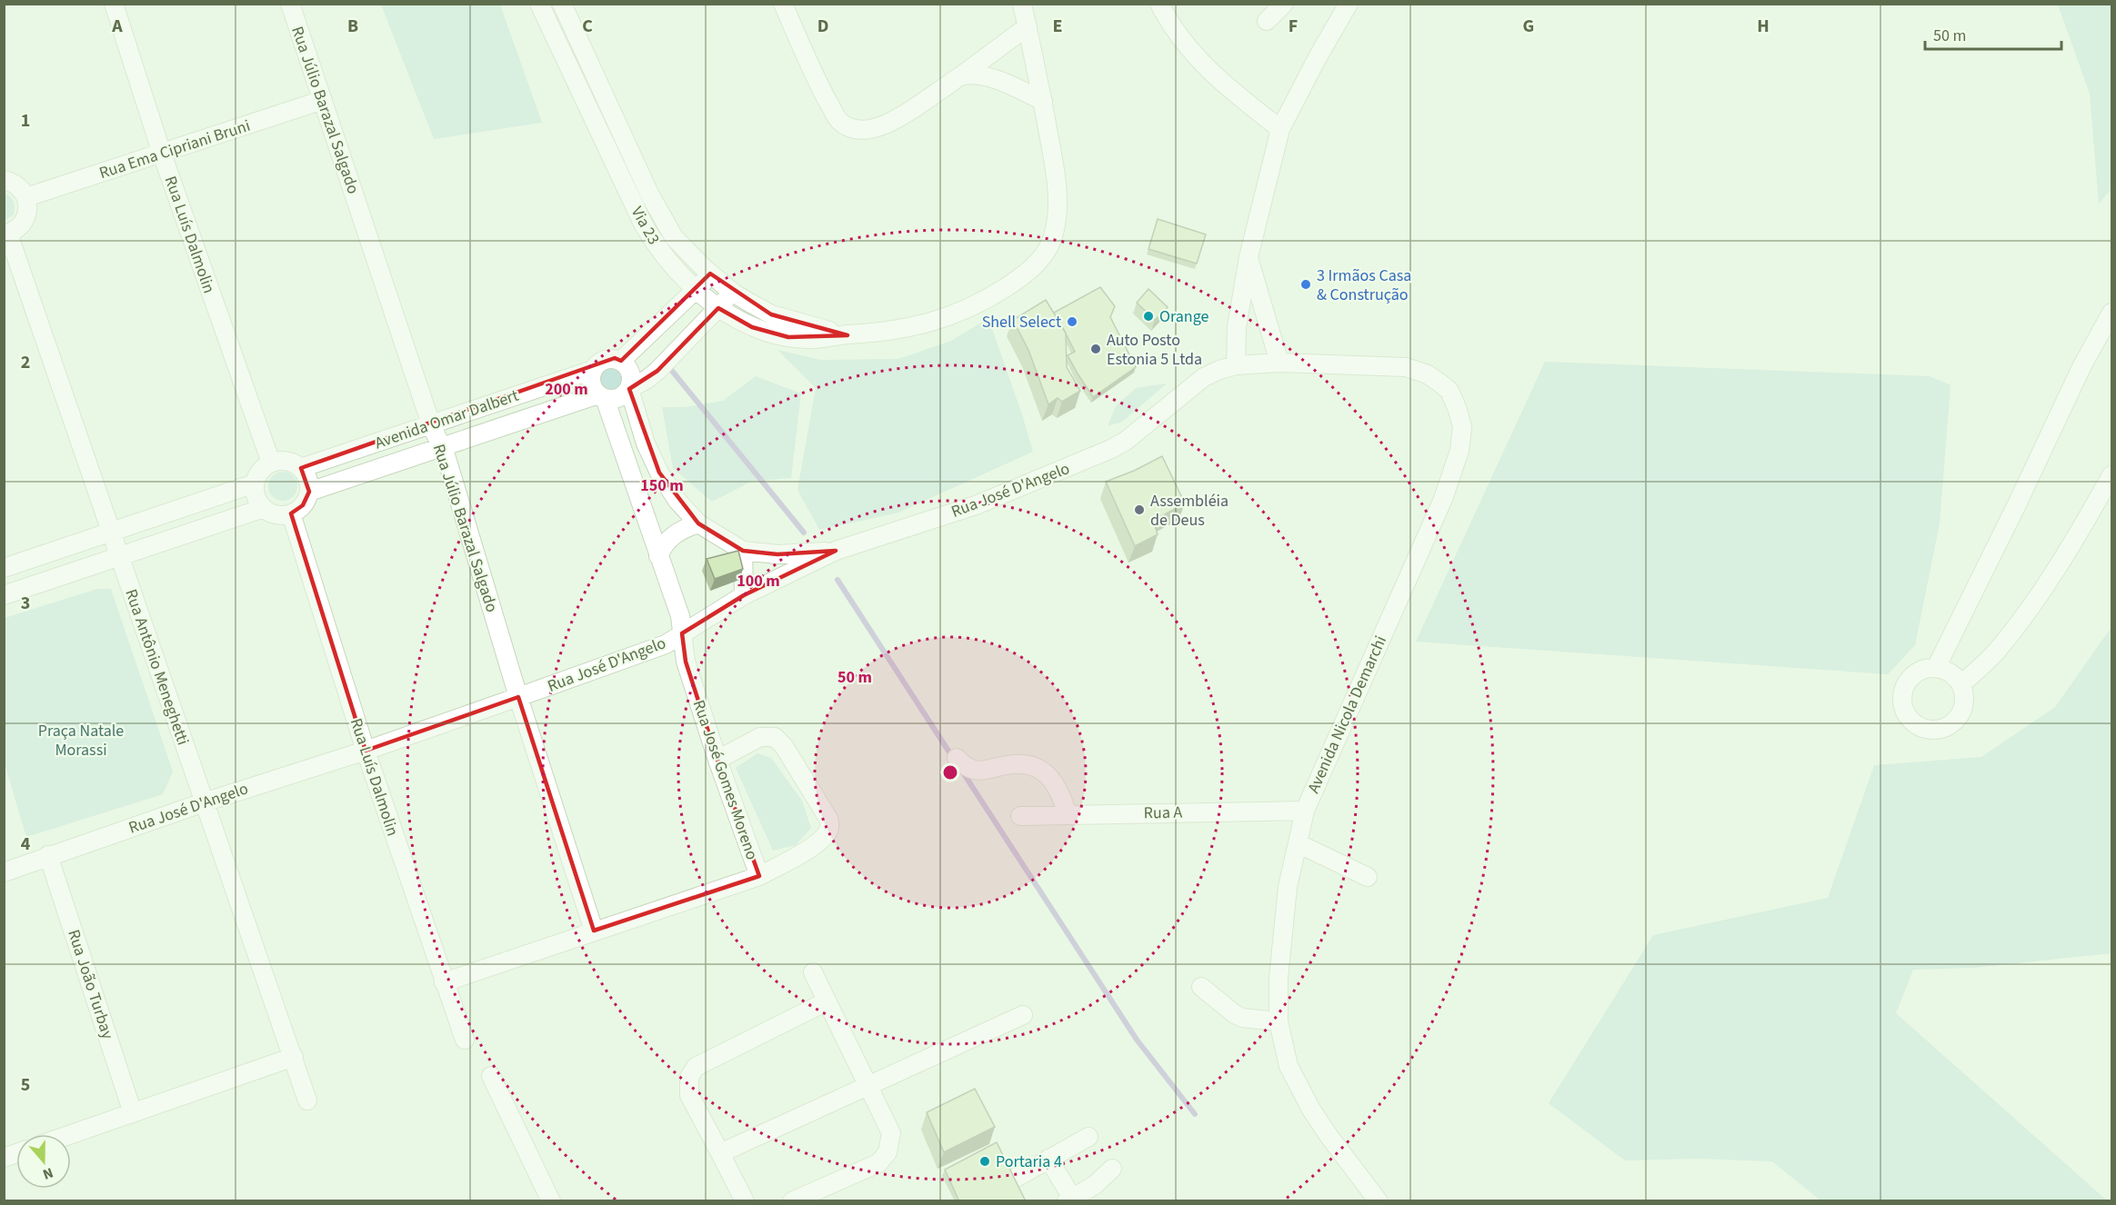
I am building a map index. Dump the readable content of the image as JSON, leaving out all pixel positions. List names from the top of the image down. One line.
{"streets":{"street":["Rua Júlio Barazal Salgado","Rua Ema Cipriani Bruni","Via 23","Rua Luís Dalmolin","Avenida Omar Dalbert","Rua José D'Angelo","Rua Antônio Meneghetti","Avenida Nicola Demarchi","Rua José Gomes Moreno","Rua A","Rua João Turbay"]},"crossings":[["Rua Júlio Barazal Salgado","Rua Ema Cipriani Bruni"],["Rua Júlio Barazal Salgado","Avenida Omar Dalbert"],["Rua Júlio Barazal Salgado","Rua José D'Angelo"],["Rua Júlio Barazal Salgado","Rua José Gomes Moreno"],["Rua Ema Cipriani Bruni","Rua Luís Dalmolin"],["Rua Luís Dalmolin","Avenida Omar Dalbert"],["Rua Luís Dalmolin","Rua José D'Angelo"],["Rua Luís Dalmolin","Rua José Gomes Moreno"],["Avenida Omar Dalbert","Rua José Gomes Moreno"],["Rua José D'Angelo","Rua Antônio Meneghetti"],["Rua José D'Angelo","Avenida Nicola Demarchi"],["Rua José D'Angelo","Rua José Gomes Moreno"],["Rua José D'Angelo","Rua João Turbay"],["Avenida Nicola Demarchi","Rua A"]],"parks":["Praça Natale Morassi"],"places":["3 Irmãos Casa & Construção","Orange","Shell Select","Auto Posto Estonia 5 Ltda","Assembléia de Deus","Portaria 4"],"scale_bar":"50 m","north":"bottom","grid":{"columns":["A","B","C","D","E","F","G","H"],"rows":["1","2","3","4","5"]},"rings":["200 m","150 m","100 m","50 m"]}
